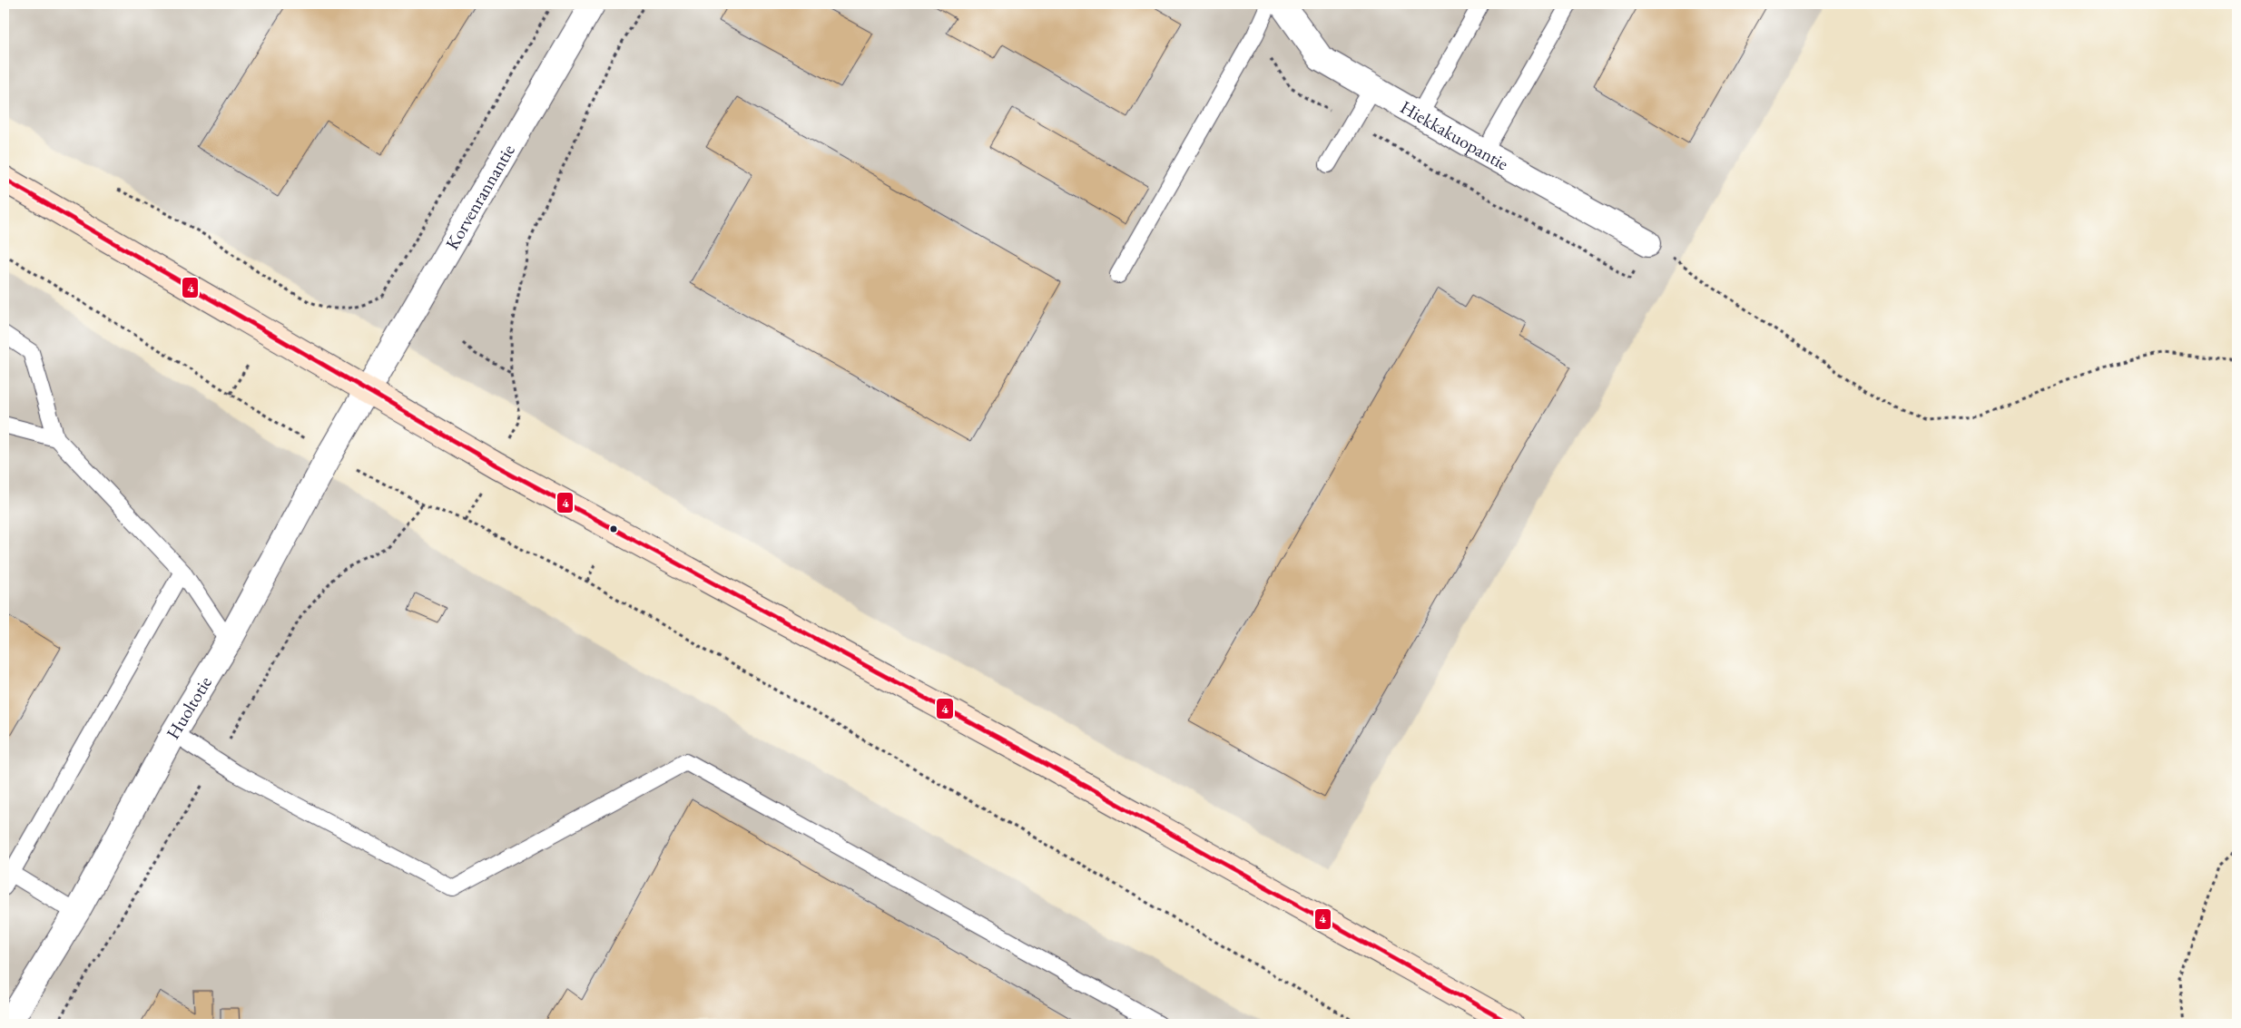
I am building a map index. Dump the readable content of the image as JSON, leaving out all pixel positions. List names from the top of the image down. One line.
{"streets":{"street":["Hiekkakuopantie","Korvenrannantie","Huoltotie"]},"crossings":[["Korvenrannantie","Huoltotie"]],"lines":["transit line 4"]}
